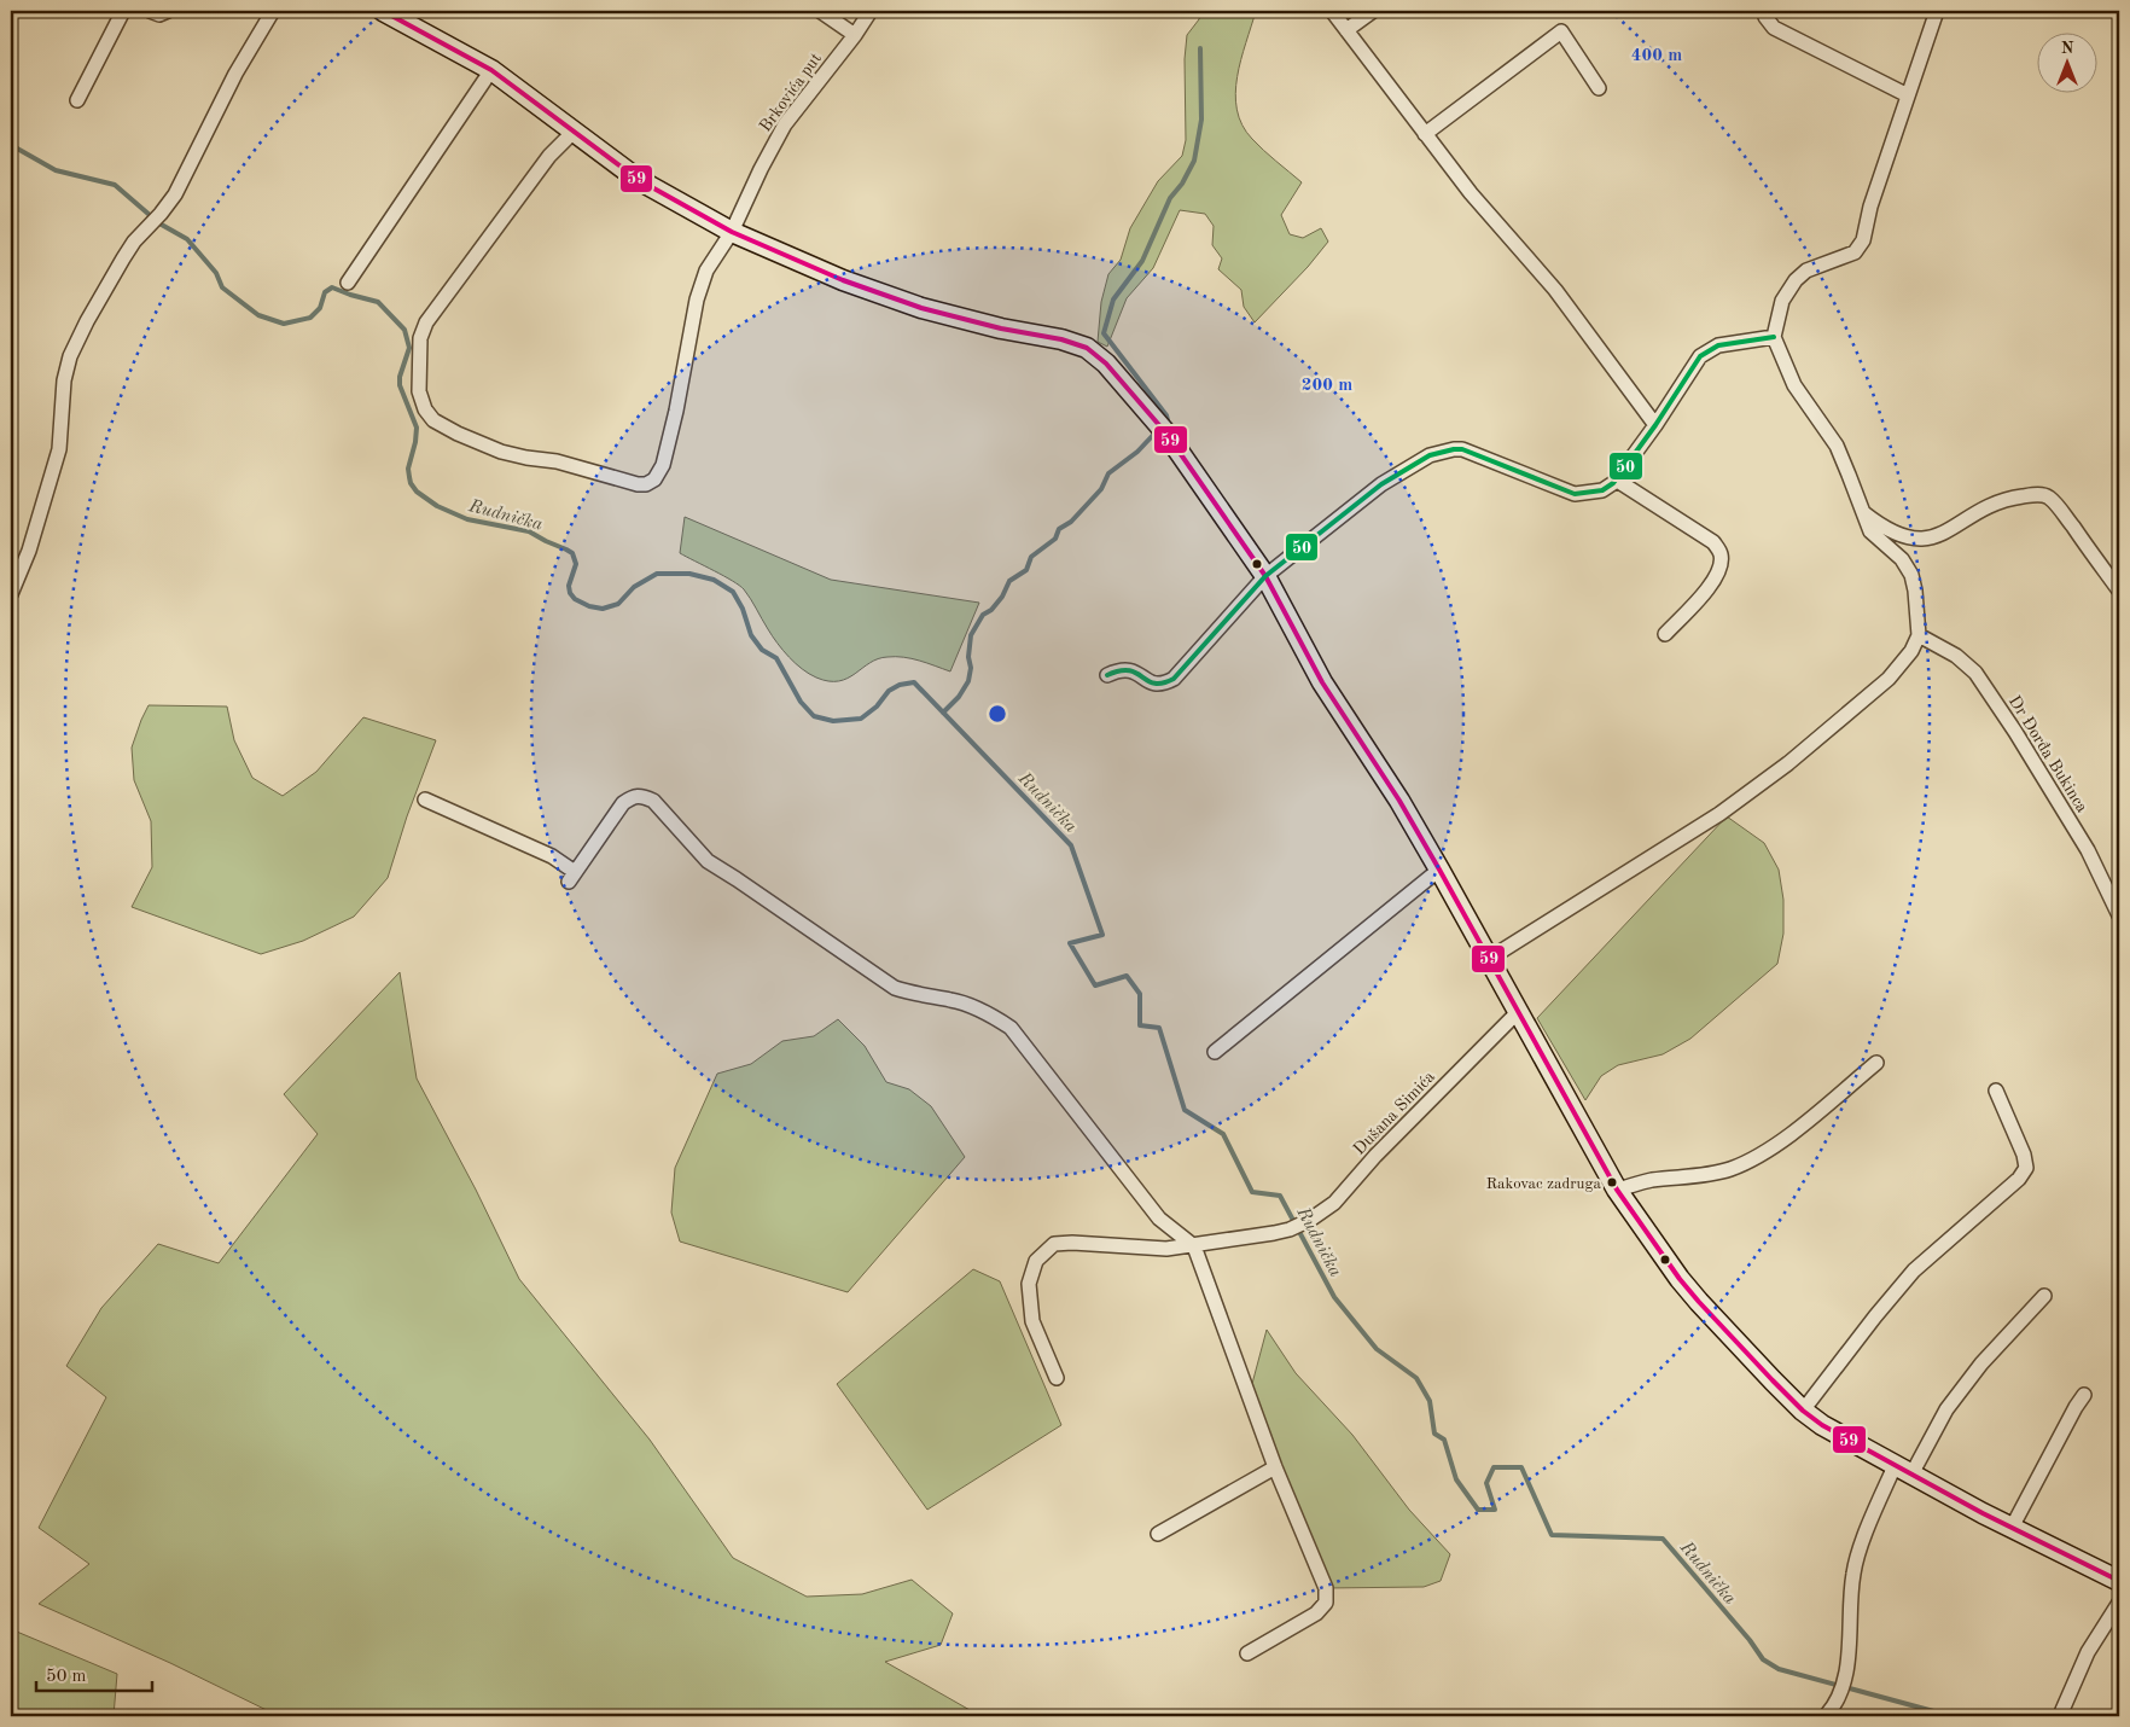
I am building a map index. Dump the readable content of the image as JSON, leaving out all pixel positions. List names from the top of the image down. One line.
{"streets":{"street":["Brkovića put","Dr Đorđa Bukinca","Dušana Simića"]},"water":["Rudnička"],"places":["Rakovac zadruga"],"lines":["transit line 59","transit line 50"],"scale_bar":"50 m","north":"top","rings":["400 m","200 m"]}
